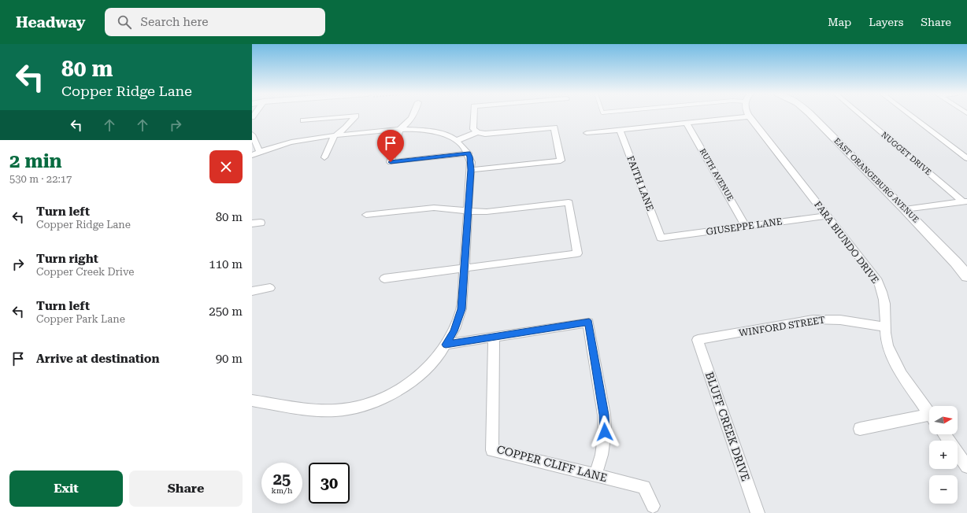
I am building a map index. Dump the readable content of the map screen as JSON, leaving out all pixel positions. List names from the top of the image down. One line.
{"streets":{"street":["NUGGET DRIVE","RUTH AVENUE","EAST ORANGEBURG AVENUE","FAITH LANE","GIUSEPPE LANE","FARA BIUNDO DRIVE","WINFORD STREET","BLUFF CREEK DRIVE","COPPER CLIFF LANE"]},"crossings":[["RUTH AVENUE","GIUSEPPE LANE"],["FAITH LANE","GIUSEPPE LANE"],["GIUSEPPE LANE","FARA BIUNDO DRIVE"],["FARA BIUNDO DRIVE","WINFORD STREET"],["WINFORD STREET","BLUFF CREEK DRIVE"]],"north":"right","page":{"header":"Headway","search":"Search here","nav":["Map","Layers","Share"],"turn":["80 m","Copper Ridge Lane"],"heading":["2 min","530 m · 22:17"],"list":[{"name":"Turn left","note":"Copper Ridge Lane","value":"80 m"},{"name":"Turn right","note":"Copper Creek Drive","value":"110 m"},{"name":"Turn left","note":"Copper Park Lane","value":"250 m"},{"name":"Arrive at destination","value":"90 m"}],"map_buttons":["+","−"],"speed":"25 km/h","limit":"30","buttons":["Exit","Share"]}}
